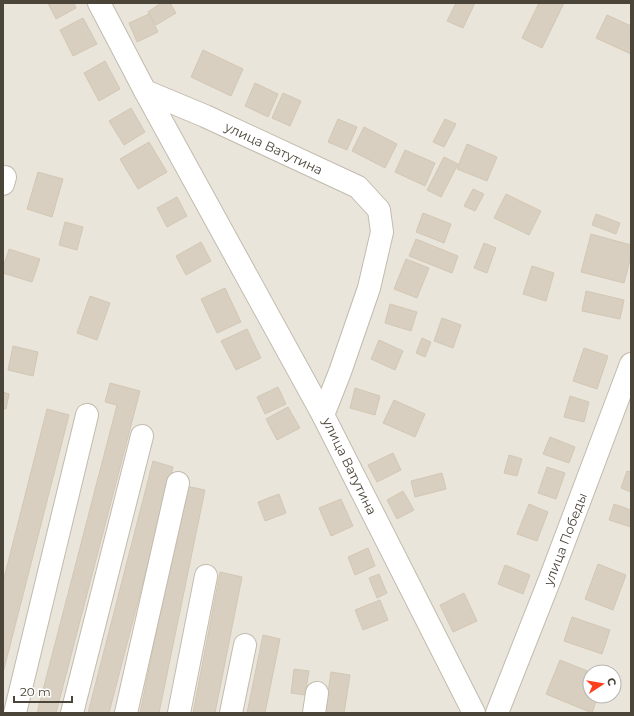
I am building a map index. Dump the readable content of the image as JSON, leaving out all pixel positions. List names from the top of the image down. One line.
{"streets":{"street":["улица Ватутина","улица Победы"]},"scale_bar":"20 m","north":"right"}
